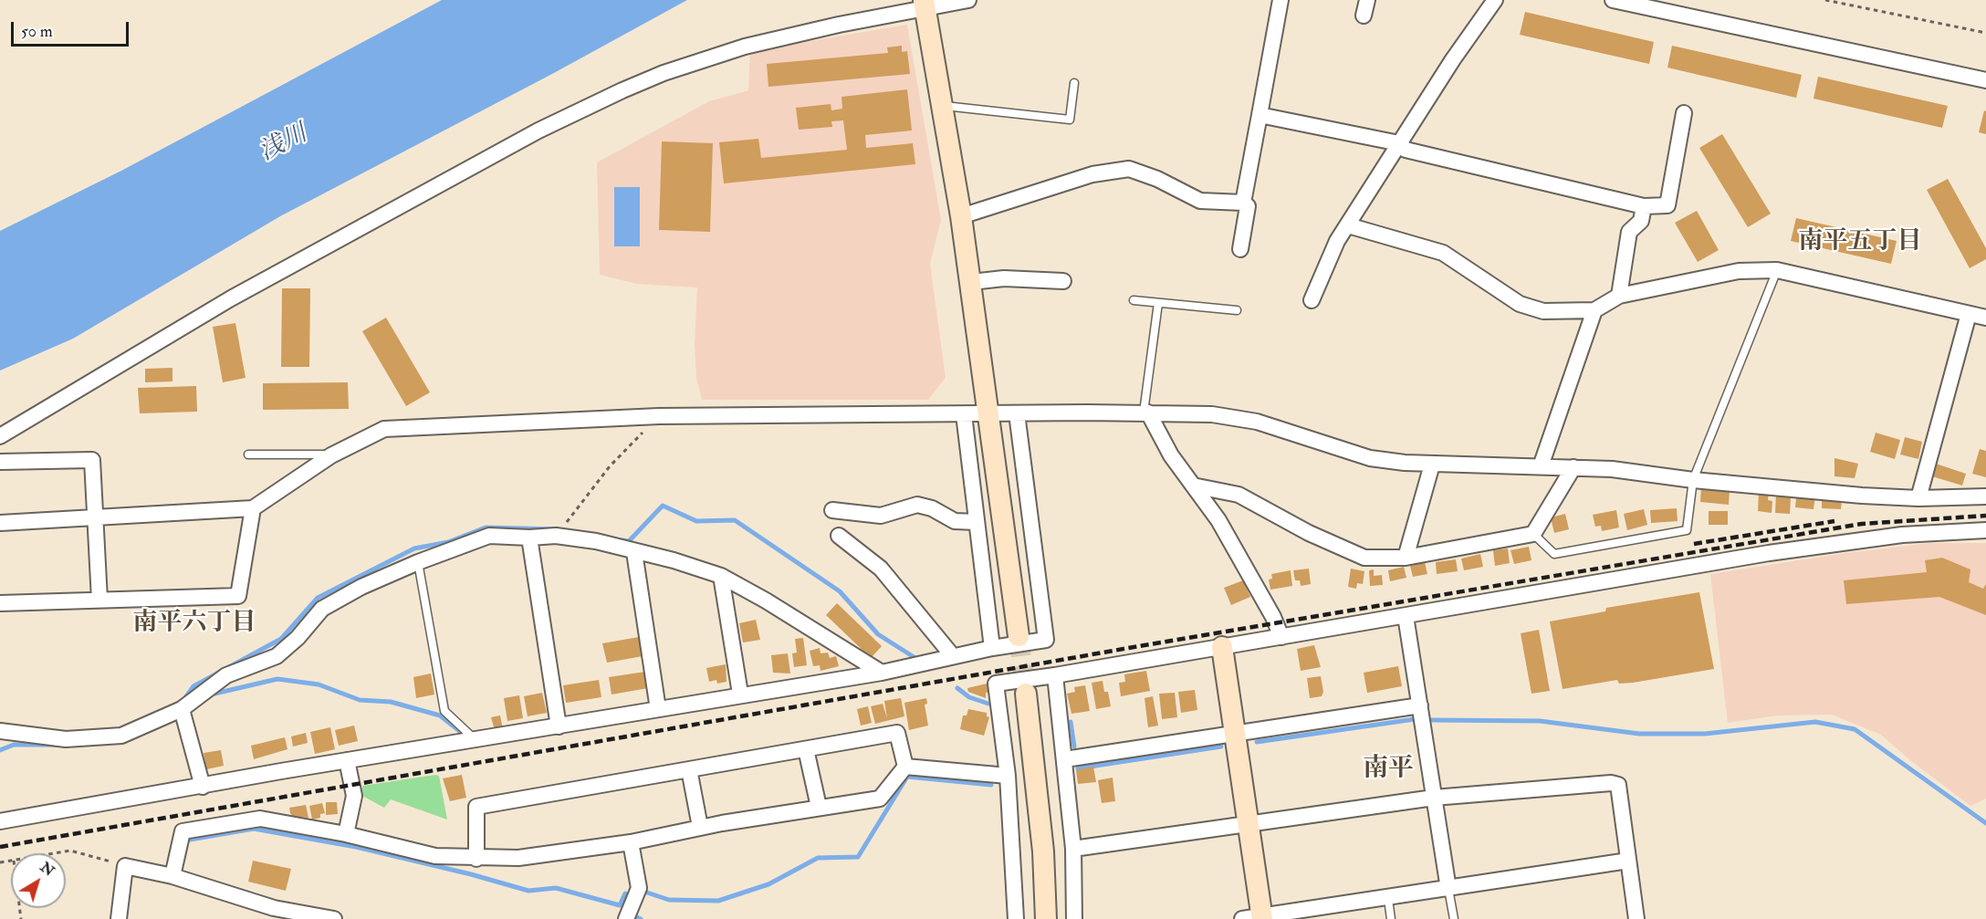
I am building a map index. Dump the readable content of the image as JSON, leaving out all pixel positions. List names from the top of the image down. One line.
{"districts":["南平五丁目","南平六丁目","南平"],"water":["浅川"],"scale_bar":"50 m","north":"top right"}
